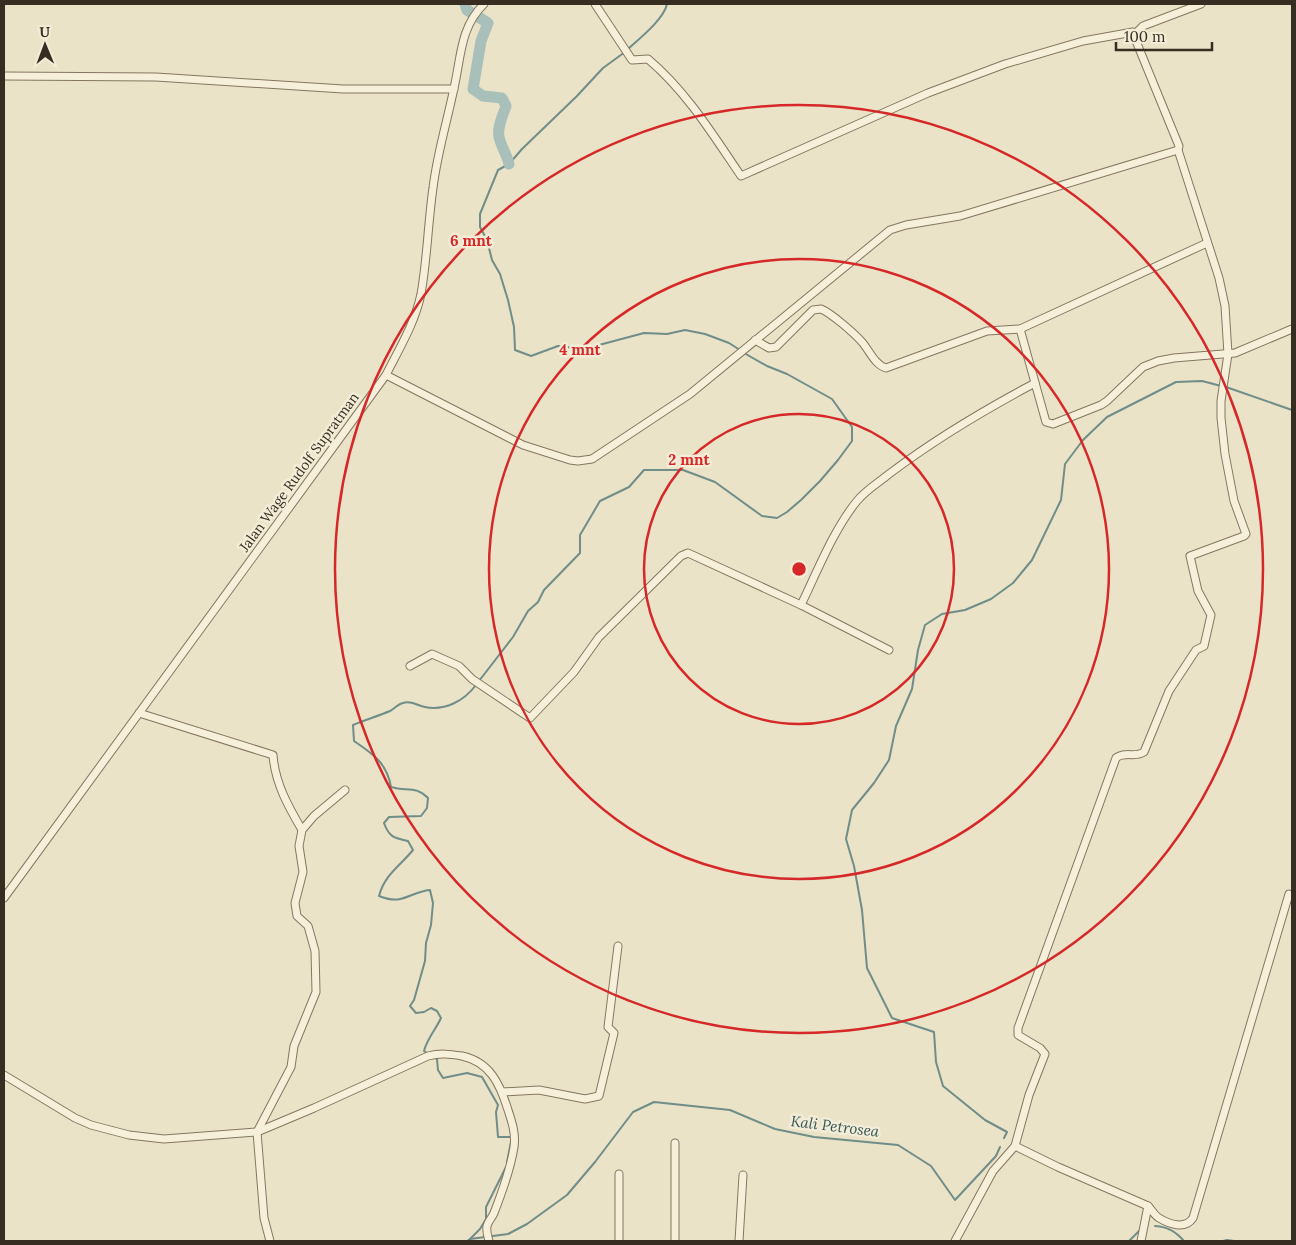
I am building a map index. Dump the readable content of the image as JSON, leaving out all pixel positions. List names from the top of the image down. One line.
{"streets":{"street":["Jalan Wage Rudolf Supratman"]},"water":["Kali Petrosea"],"scale_bar":"100 m","north":"top","rings":["6 mnt","4 mnt","2 mnt"]}
